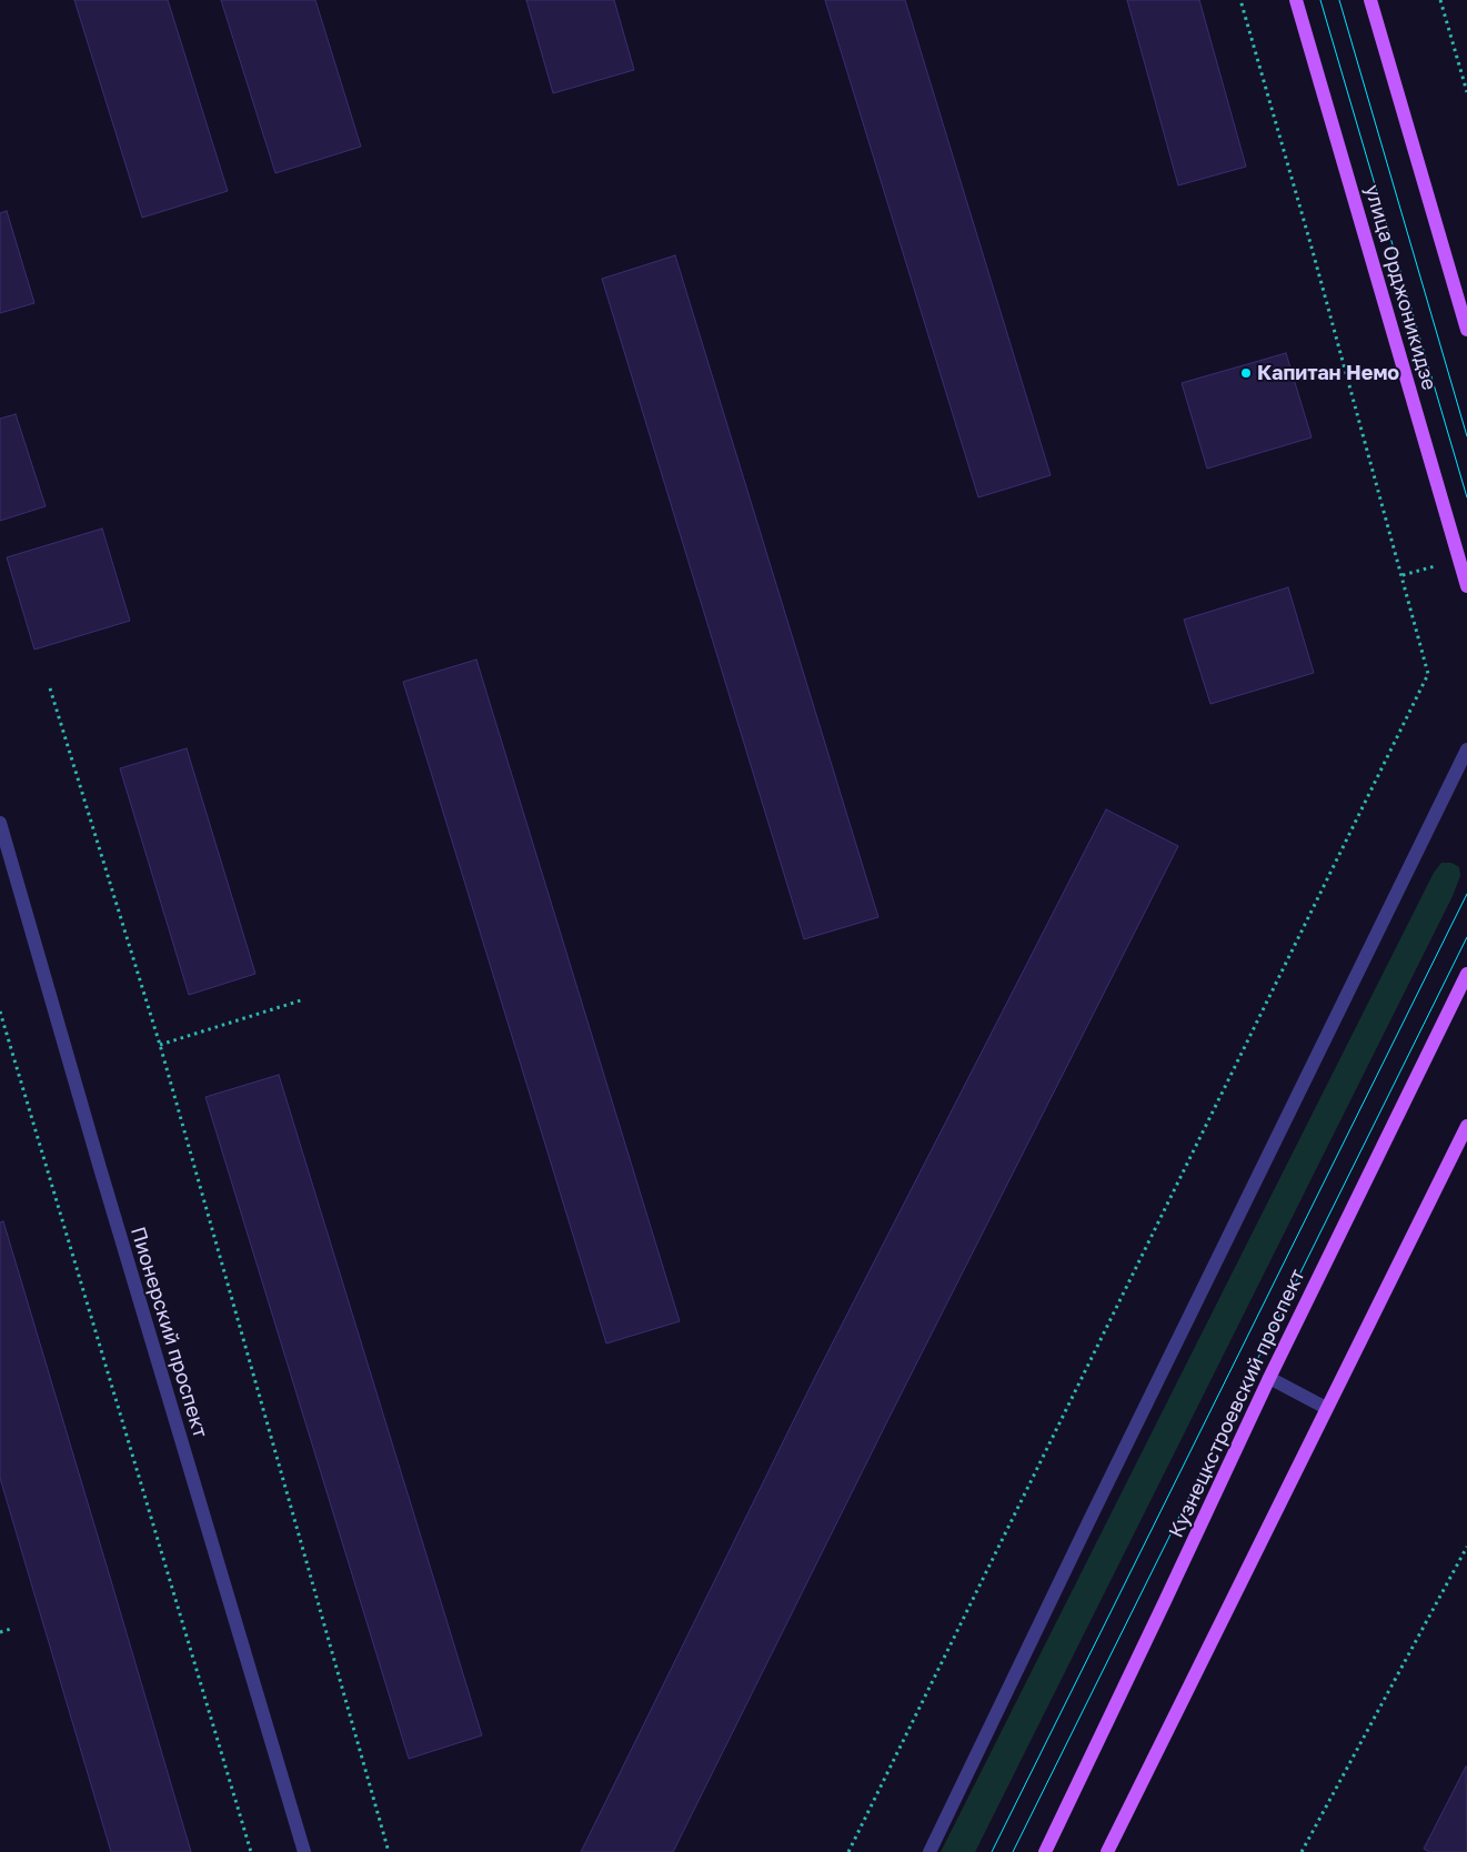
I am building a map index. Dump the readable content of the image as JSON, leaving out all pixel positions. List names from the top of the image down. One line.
{"streets":{"main road":["улица Орджоникидзе","Кузнецкстроевский проспект"],"street":["Пионерский проспект"]},"places":["Капитан Немо"]}
